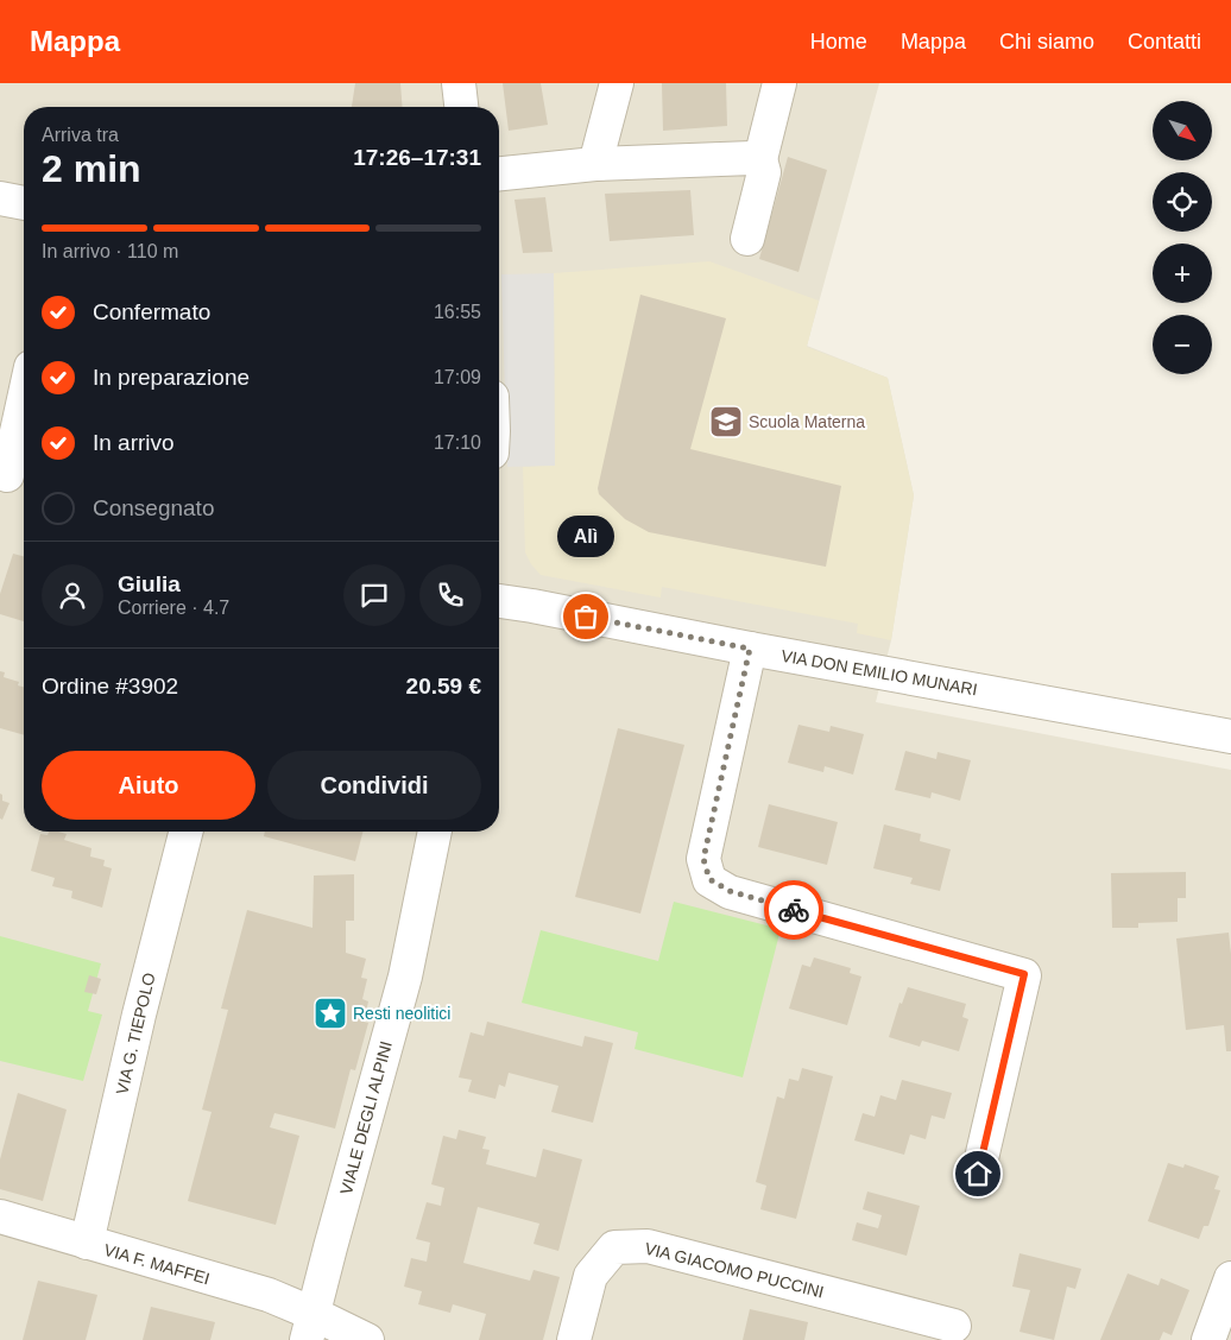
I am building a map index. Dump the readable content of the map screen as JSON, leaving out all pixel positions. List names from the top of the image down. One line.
{"streets":{"street":["VIA DON EMILIO MUNARI","VIA G. TIEPOLO","VIALE DEGLI ALPINI","VIA F. MAFFEI","VIA GIACOMO PUCCINI"]},"crossings":[["VIA G. TIEPOLO","VIA F. MAFFEI"],["VIALE DEGLI ALPINI","VIA F. MAFFEI"]],"places":{"school or university":["Scuola Materna"],"other":["Alì"],"place":["Resti neolitici"]},"north":"bottom right","page":{"header":"Mappa","nav":["Home","Mappa","Chi siamo","Contatti"],"map_buttons":["+","−"],"heading":["2 min","Arriva tra","17:26–17:31"],"panel":["Giulia","Corriere · 4.7","Ordine #3902","20.59 €"],"bar":"In arrivo · 110 m","list":[["Confermato","16:55"],["In preparazione","17:09"],["In arrivo","17:10"],"Consegnato"],"bubble":"Alì","buttons":["Aiuto","Condividi"]}}
